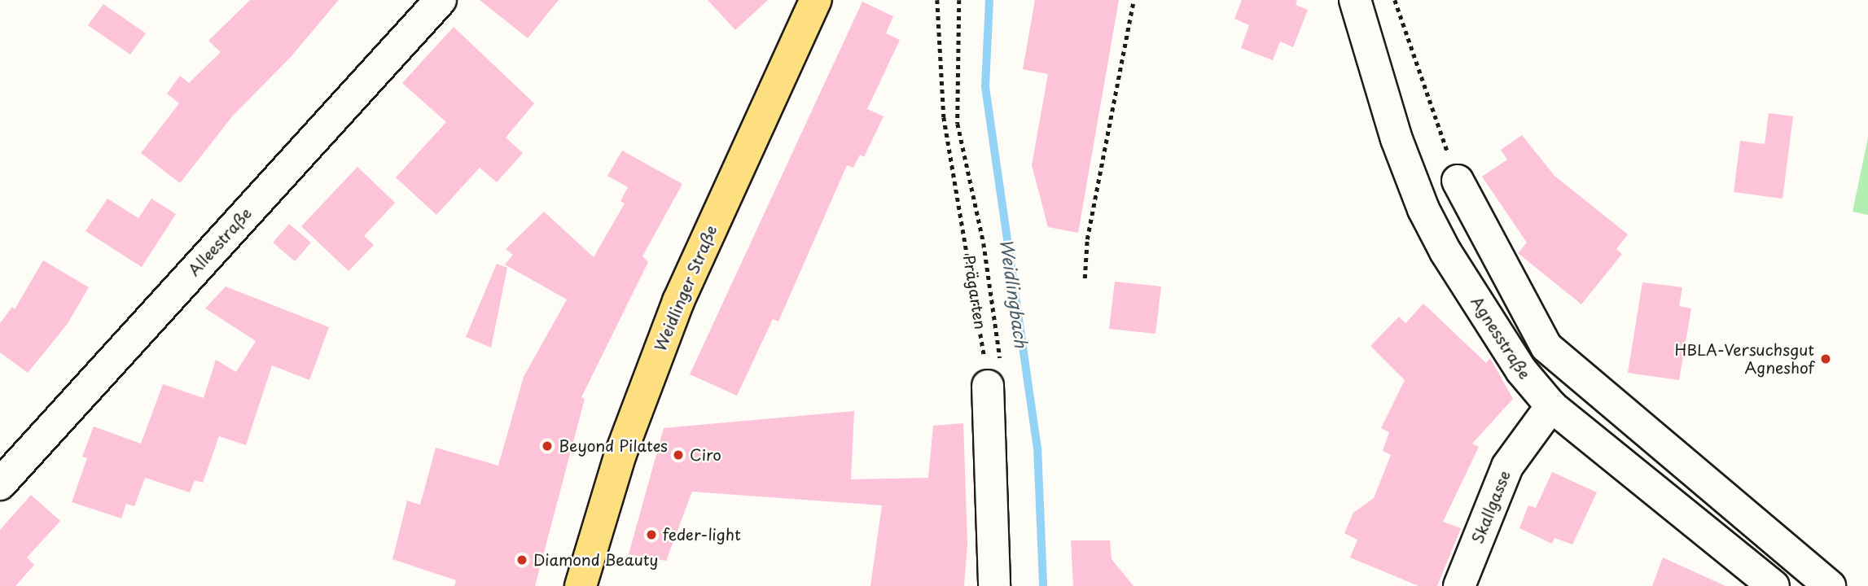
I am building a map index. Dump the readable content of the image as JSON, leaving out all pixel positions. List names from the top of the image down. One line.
{"streets":{"main road":["Weidlinger Straße"],"street":["Alleestraße","Agnesstraße","Skallgasse"],"path":["Prägarten"]},"crossings":[["Agnesstraße","Skallgasse"]],"water":["Weidlingbach"],"places":["HBLA-Versuchsgut Agneshof","Beyond Pilates","Ciro","feder-light","Diamond Beauty"]}
